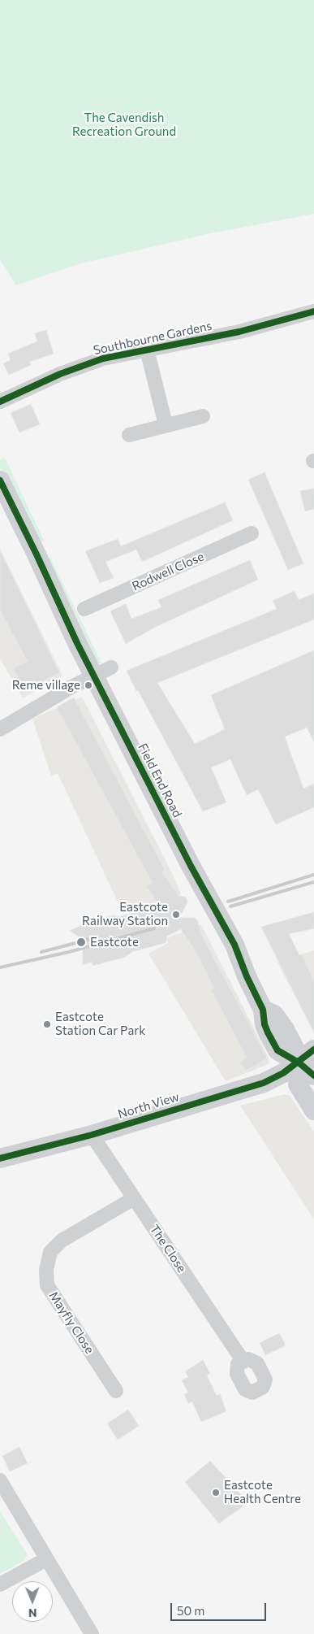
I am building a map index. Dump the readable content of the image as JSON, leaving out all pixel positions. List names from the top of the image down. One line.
{"streets":{"street":["Southbourne Gardens","Rodwell Close","Field End Road","North View","The Close","Mayfly Close"]},"crossings":[["Field End Road","North View"],["North View","The Close"],["The Close","Mayfly Close"]],"parks":["The Cavendish Recreation Ground"],"places":["Reme village","Eastcote Railway Station","Eastcote","Eastcote Station Car Park","Eastcote Health Centre"],"scale_bar":"50 m","north":"bottom"}
